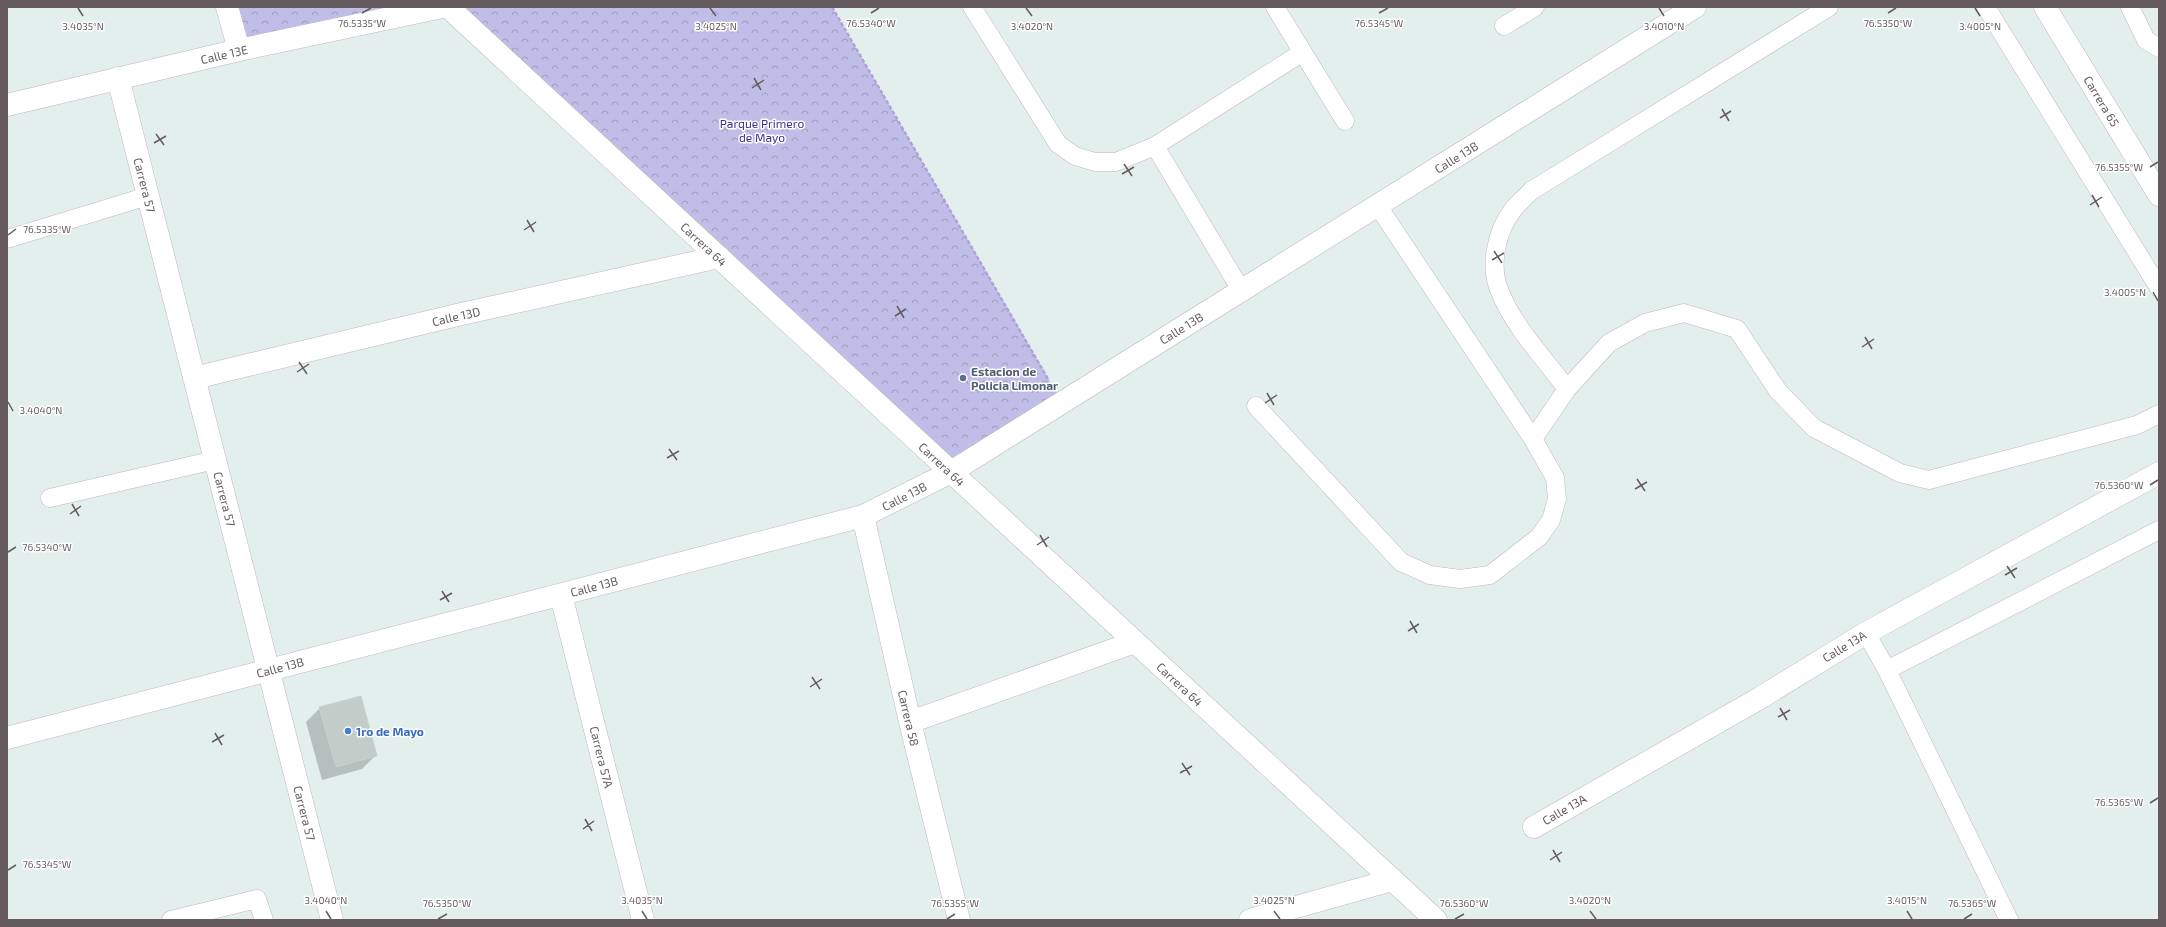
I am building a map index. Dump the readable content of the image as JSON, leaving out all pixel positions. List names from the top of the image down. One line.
{"streets":{"street":["Calle 13E","Carrera 65","Calle 13B","Carrera 57","Carrera 64","Calle 13D","Calle 13A","Carrera 58","Carrera 57A"]},"crossings":[["Calle 13E","Carrera 57"],["Calle 13B","Carrera 57"],["Calle 13B","Carrera 64"],["Calle 13B","Carrera 58"],["Calle 13B","Carrera 57A"],["Carrera 57","Calle 13D"],["Carrera 64","Calle 13D"]],"parks":["Parque Primero de Mayo"],"places":["Estacion de Policia Limonar","1ro de Mayo"],"coordinates":["76.5335°W","76.5340°W","76.5345°W","76.5350°W","3.4035°N","3.4025°N","3.4010°N","3.4020°N","3.4005°N","76.5355°W","3.4040°N","76.5360°W","76.5365°W","3.4015°N"]}
